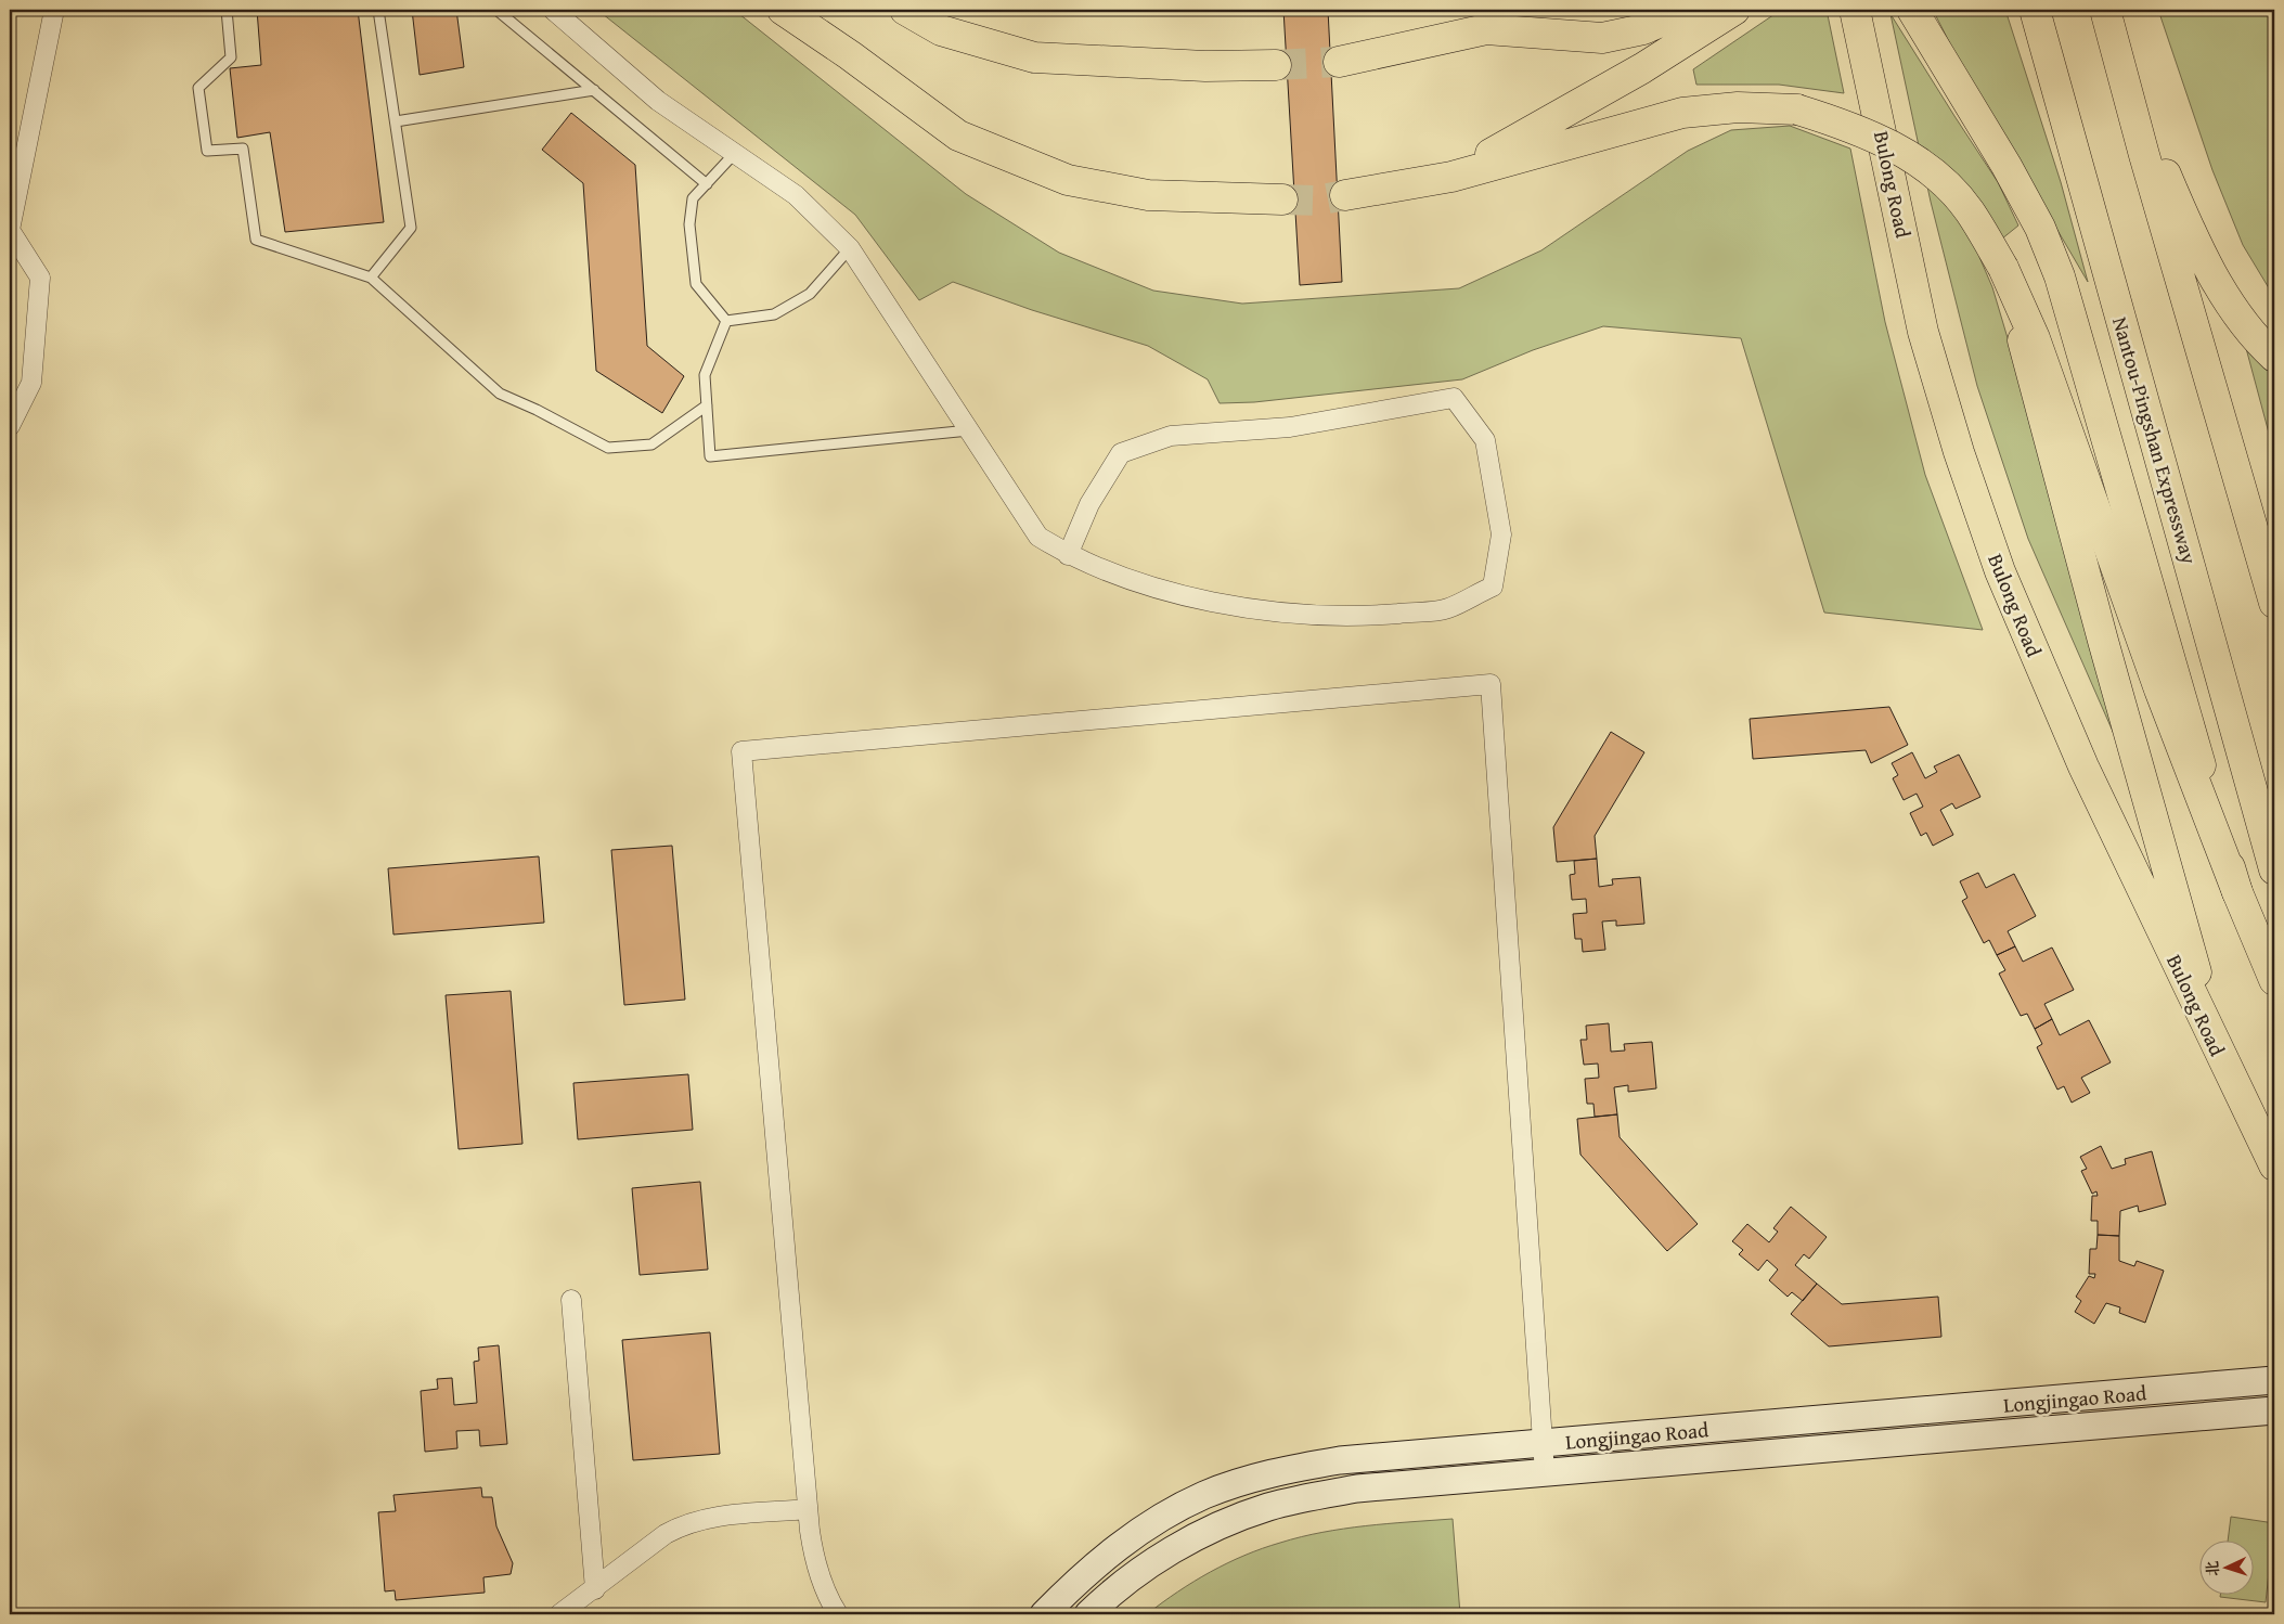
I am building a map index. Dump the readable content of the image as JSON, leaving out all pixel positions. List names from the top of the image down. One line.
{"streets":{"main road":["Bulong Road","Nantou-Pingshan Expressway","Longjingao Road"]},"north":"left"}
